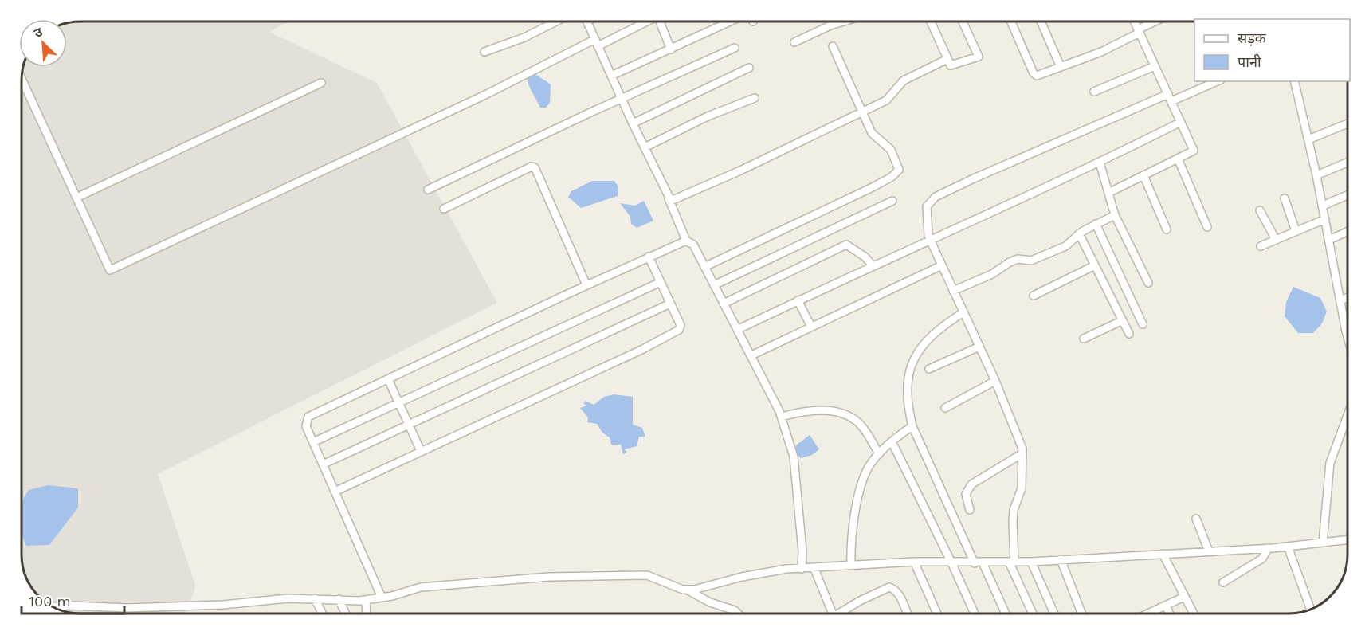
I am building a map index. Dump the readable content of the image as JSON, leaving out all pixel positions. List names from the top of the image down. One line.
{"legend":["सड़क","पानी"],"scale_bar":"100 m","north":"top left"}
